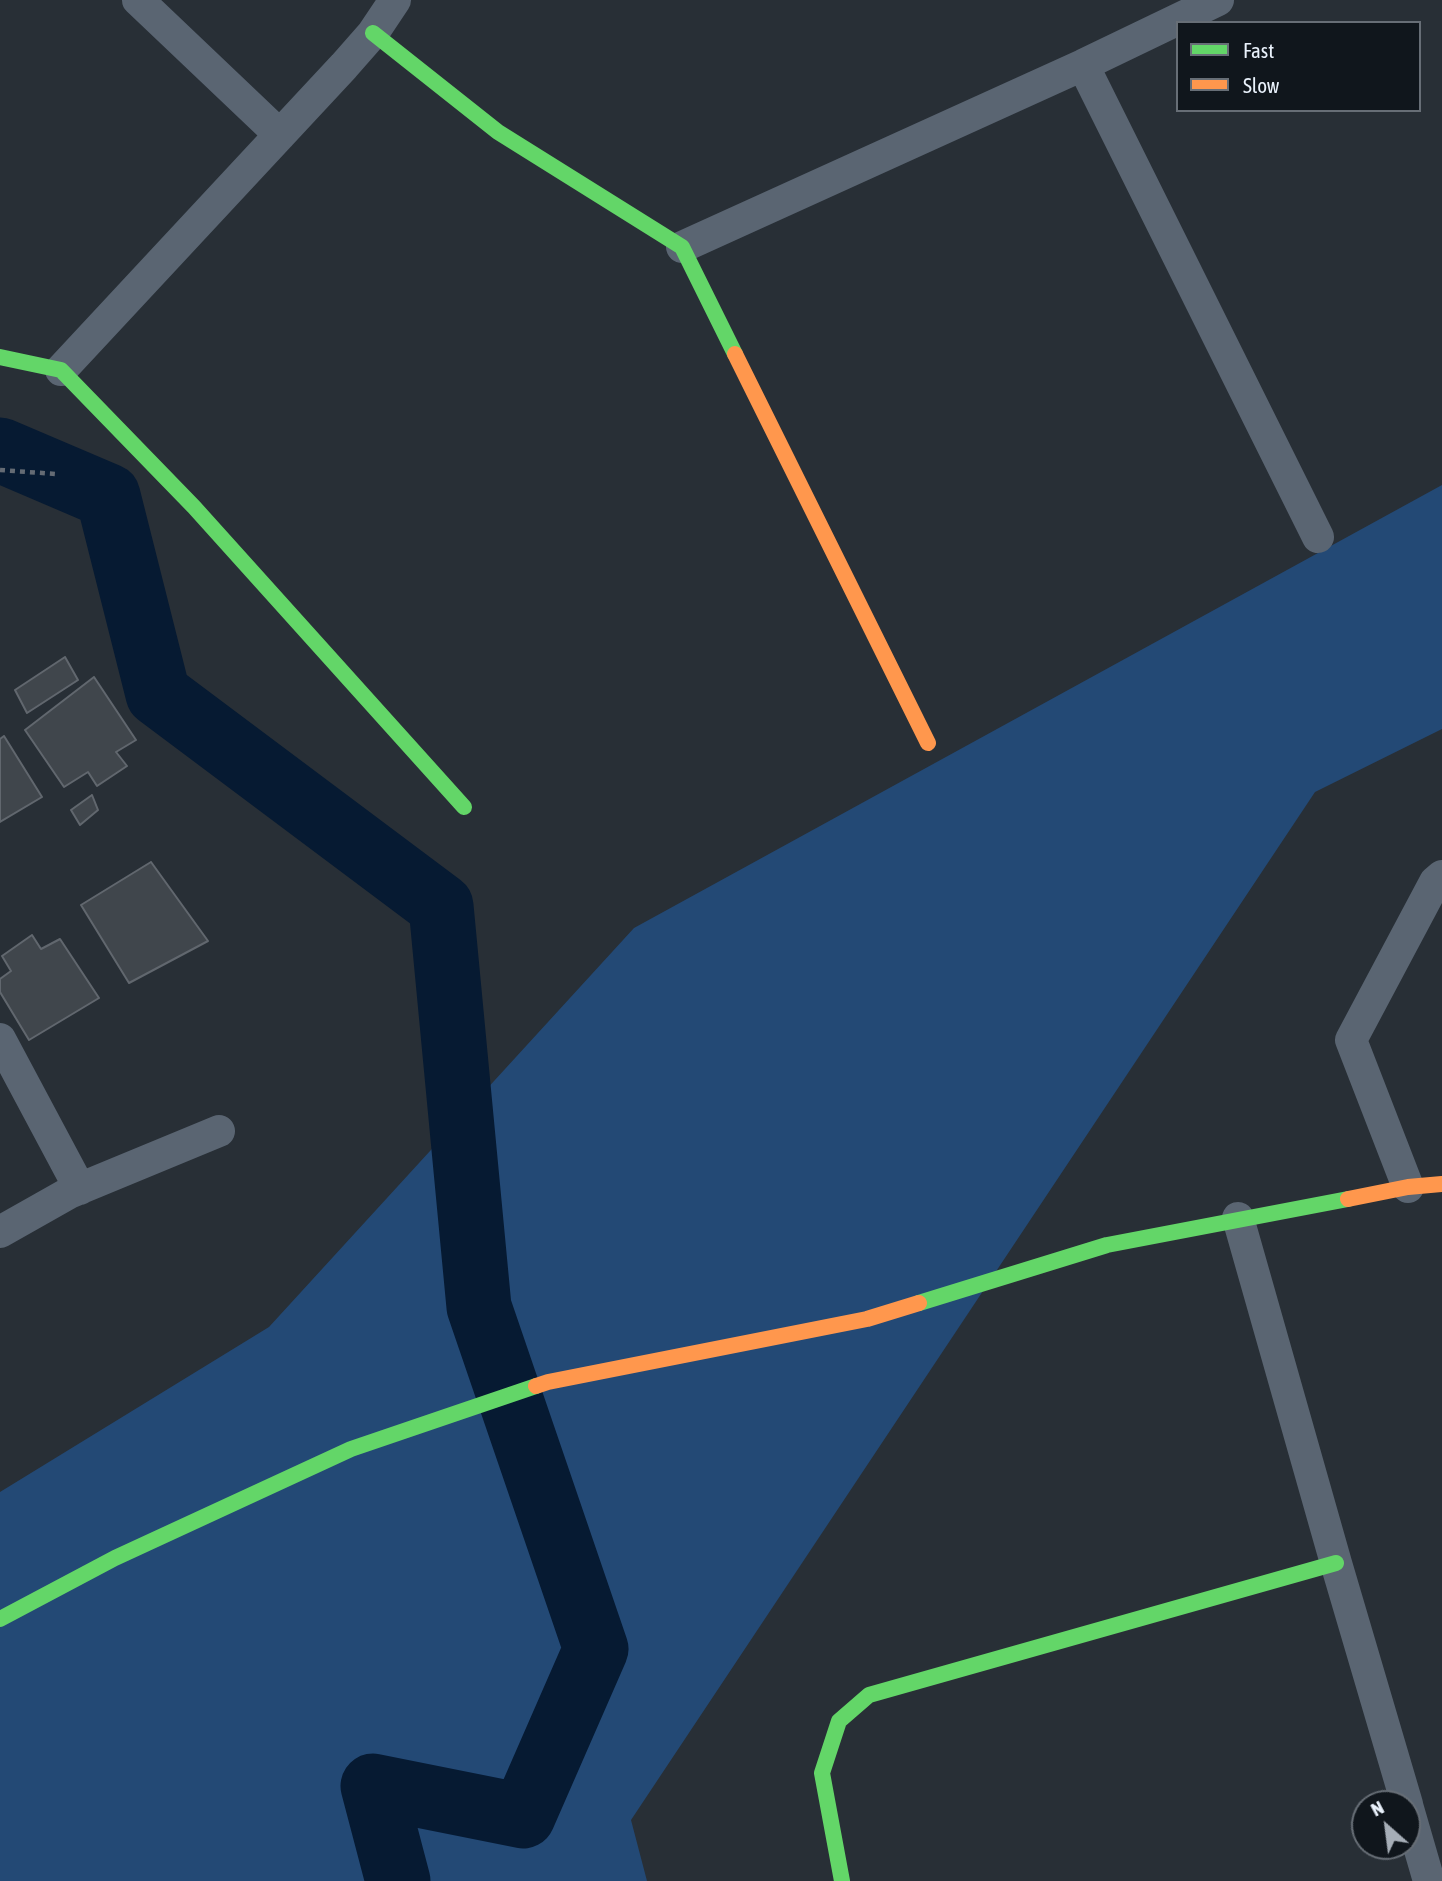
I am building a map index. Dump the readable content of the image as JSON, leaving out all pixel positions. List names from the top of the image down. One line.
{"legend":["Fast","Slow"],"north":"top left"}
